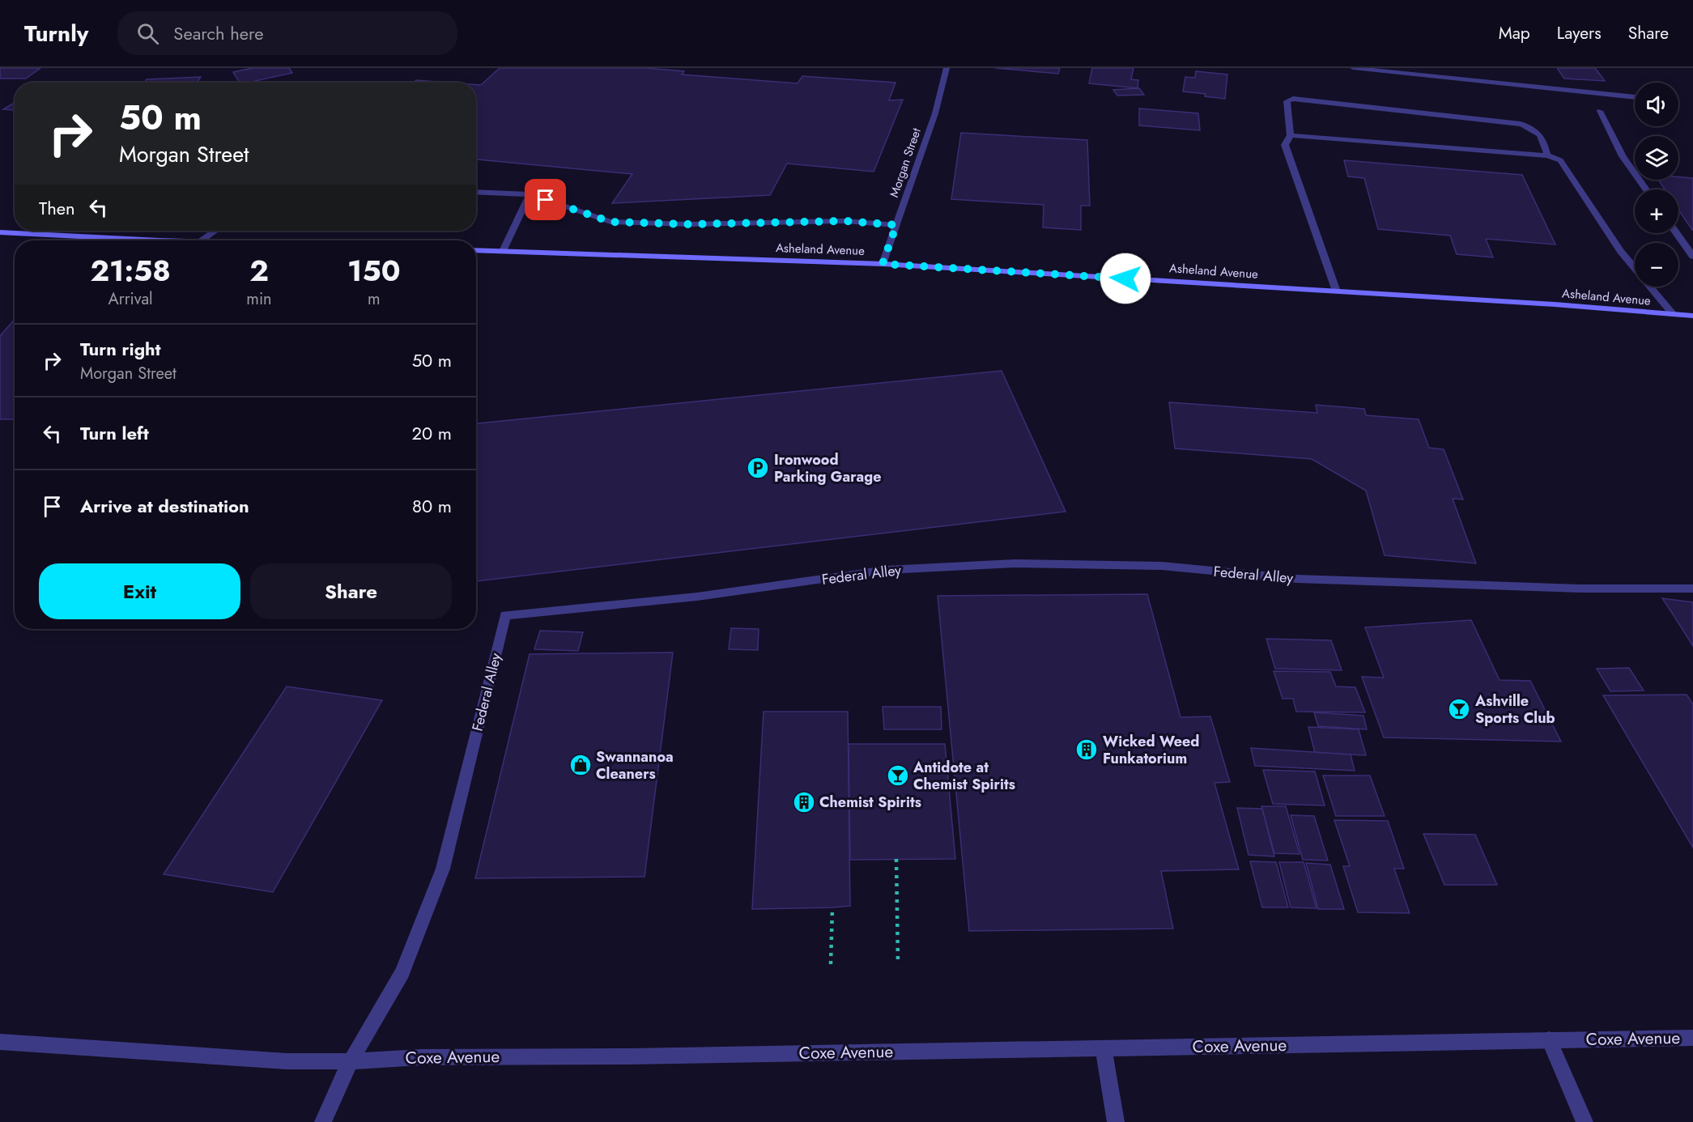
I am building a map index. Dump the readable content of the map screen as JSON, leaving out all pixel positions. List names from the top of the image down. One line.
{"streets":{"main road":["Asheland Avenue"],"street":["Morgan Street","Federal Alley","Coxe Avenue"]},"crossings":[["Morgan Street","Asheland Avenue"],["Federal Alley","Coxe Avenue"]],"places":{"parking":["Ironwood Parking Garage"],"bar":["Ashville Sports Club","Antidote at Chemist Spirits"],"building":["Wicked Weed Funkatorium","Chemist Spirits"],"shop":["Swannanoa Cleaners"]},"page":{"header":"Turnly","search":"Search here","nav":["Map","Layers","Share"],"map_buttons":["+","−"],"turn":["50 m","Morgan Street"],"then":"Then","eta":["21:58","Arrival","2","min","150","m"],"list":[{"name":"Turn right","note":"Morgan Street","value":"50 m"},{"name":"Turn left","value":"20 m"},{"name":"Arrive at destination","value":"80 m"}],"buttons":["Exit","Share"]}}
